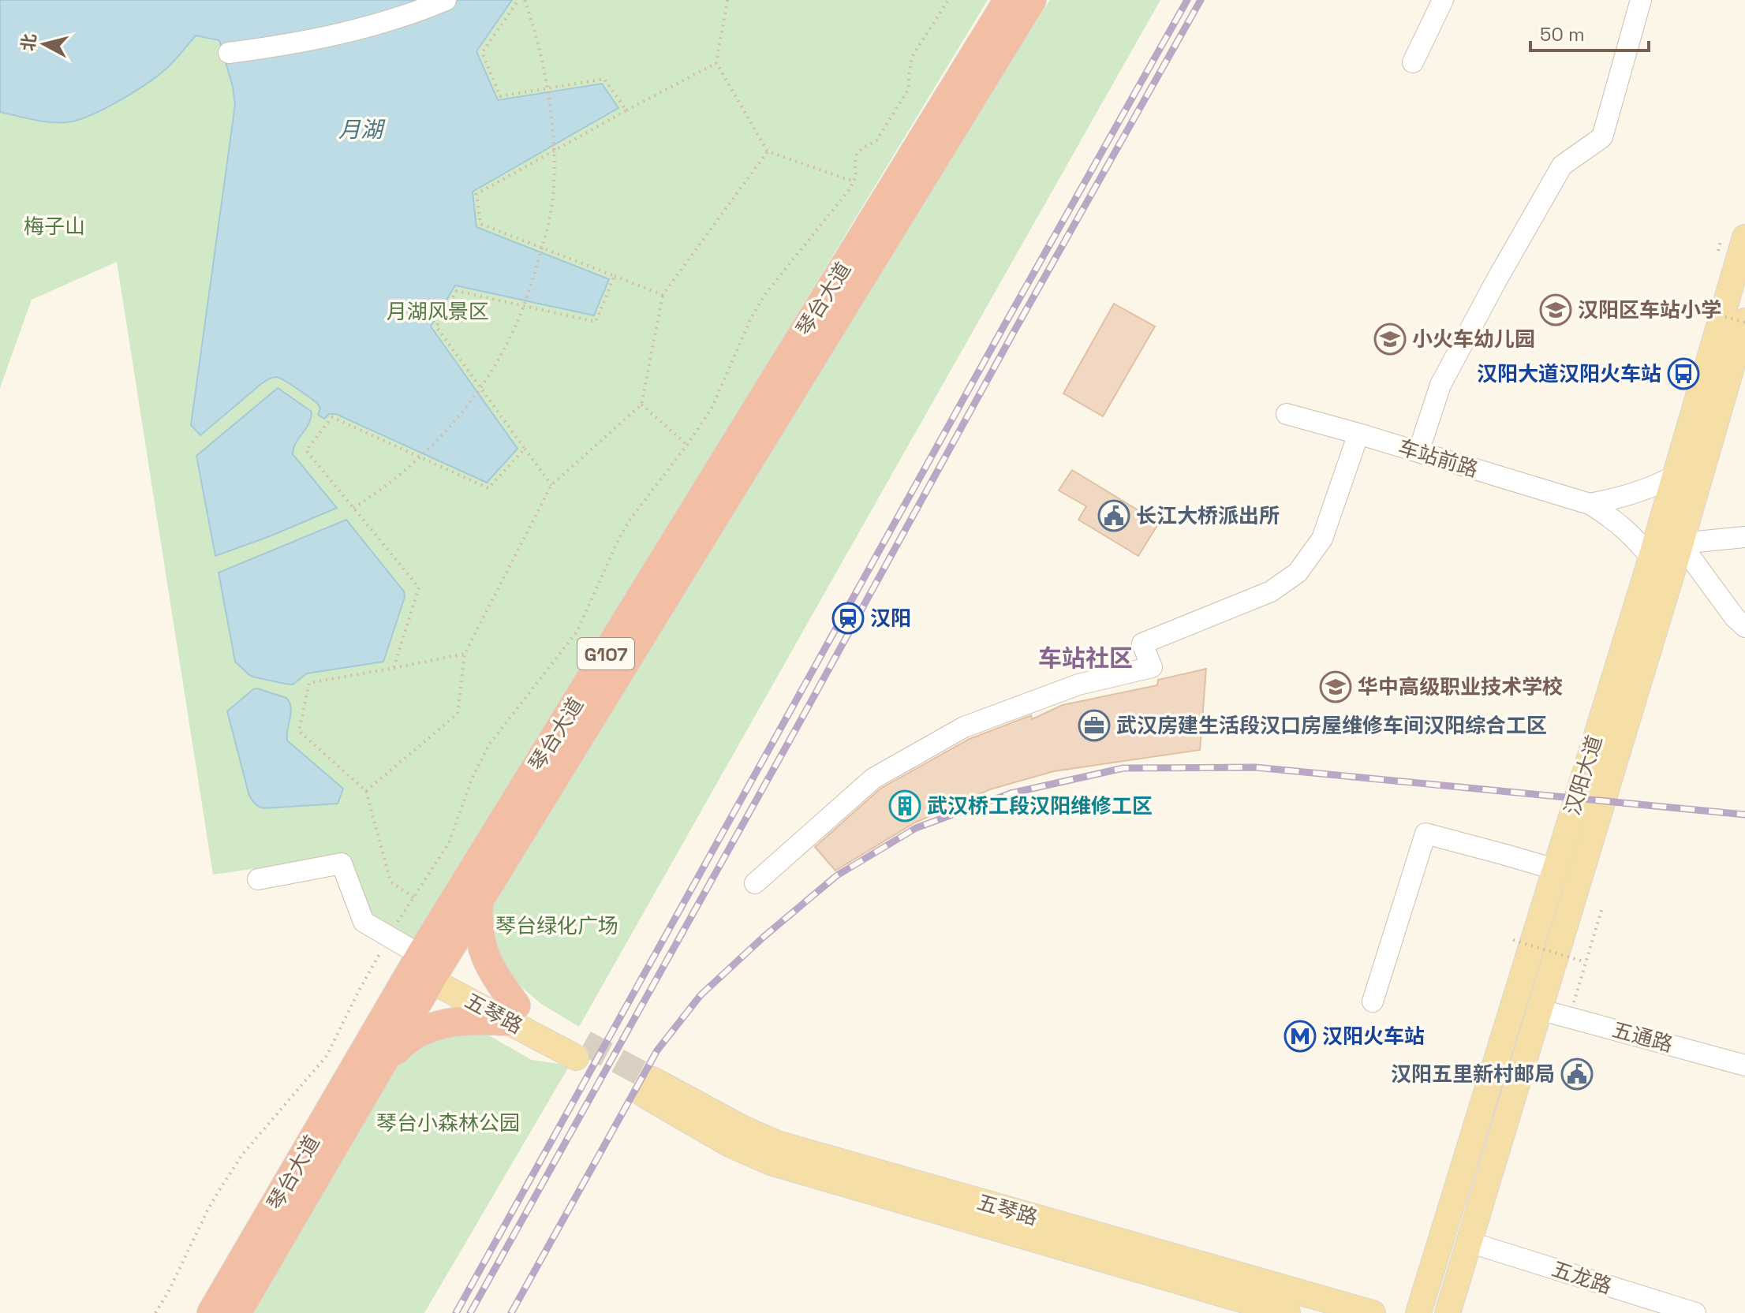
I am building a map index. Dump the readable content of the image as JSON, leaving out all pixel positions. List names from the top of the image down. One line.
{"streets":{"highway":["琴台大道","G107"],"main road":["汉阳大道","五琴路"],"street":["车站前路","五通路","五龙路"]},"crossings":[["琴台大道","五琴路"],["汉阳大道","五通路"],["汉阳大道","五龙路"]],"districts":["车站社区"],"water":["月湖"],"parks":["梅子山","月湖风景区","琴台绿化广场","琴台小森林公园"],"places":{"school or university":["汉阳区车站小学","小火车幼儿园","华中高级职业技术学校"],"bus stop":["汉阳大道汉阳火车站"],"public building":["长江大桥派出所","汉阳五里新村邮局"],"station":["汉阳"],"office":["武汉房建生活段汉口房屋维修车间汉阳综合工区"],"building":["武汉桥工段汉阳维修工区"],"metro station":["汉阳火车站"]},"scale_bar":"50 m","north":"left"}
